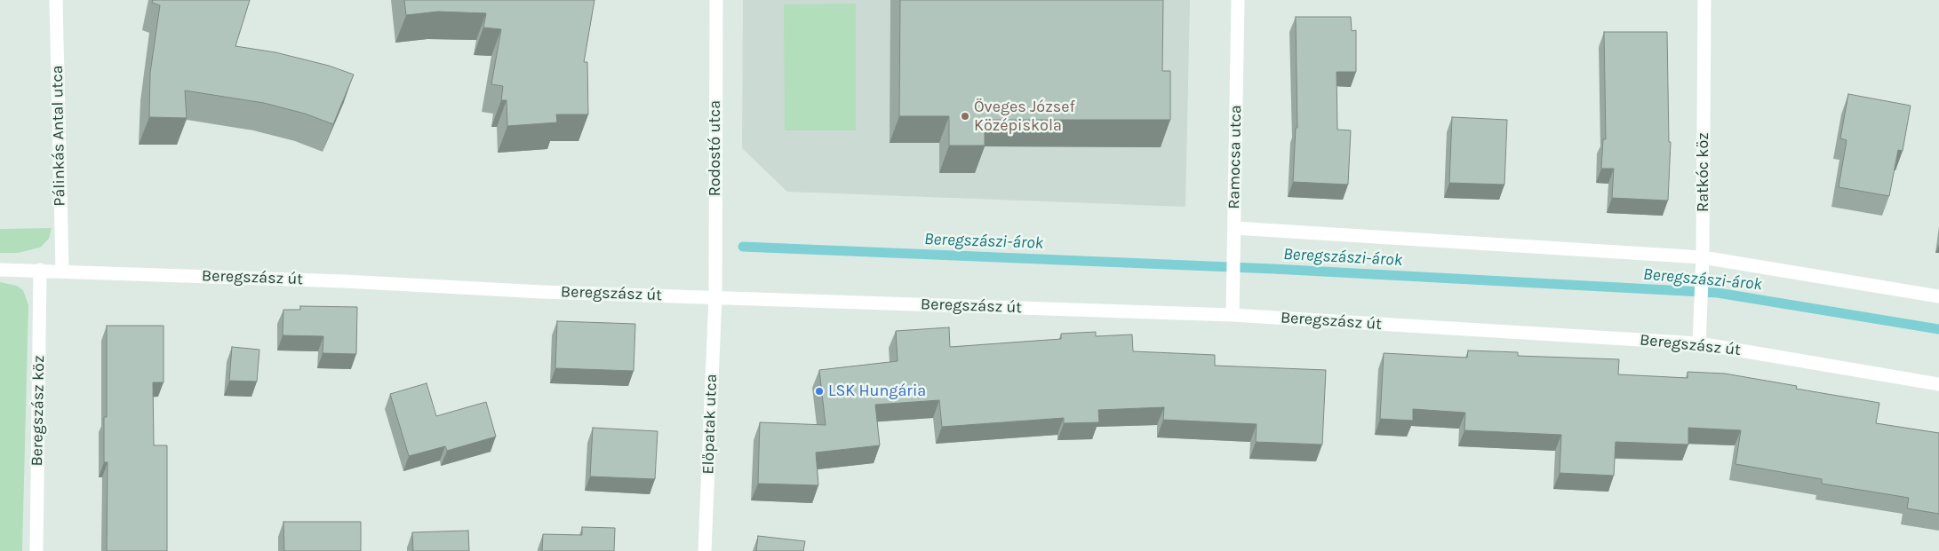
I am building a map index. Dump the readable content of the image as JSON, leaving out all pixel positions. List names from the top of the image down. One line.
{"streets":{"street":["Pálinkás Antal utca","Rodostó utca","Ramocsa utca","Ratkóc köz","Beregszász út","Beregszász köz","Előpatak utca"]},"crossings":[["Pálinkás Antal utca","Beregszász út"],["Rodostó utca","Beregszász út"],["Rodostó utca","Előpatak utca"],["Ramocsa utca","Beregszász út"],["Ratkóc köz","Beregszász út"],["Beregszász út","Beregszász köz"],["Beregszász út","Előpatak utca"]],"water":["Beregszászi-árok"],"places":["Öveges József Középiskola","LSK Hungária"]}
